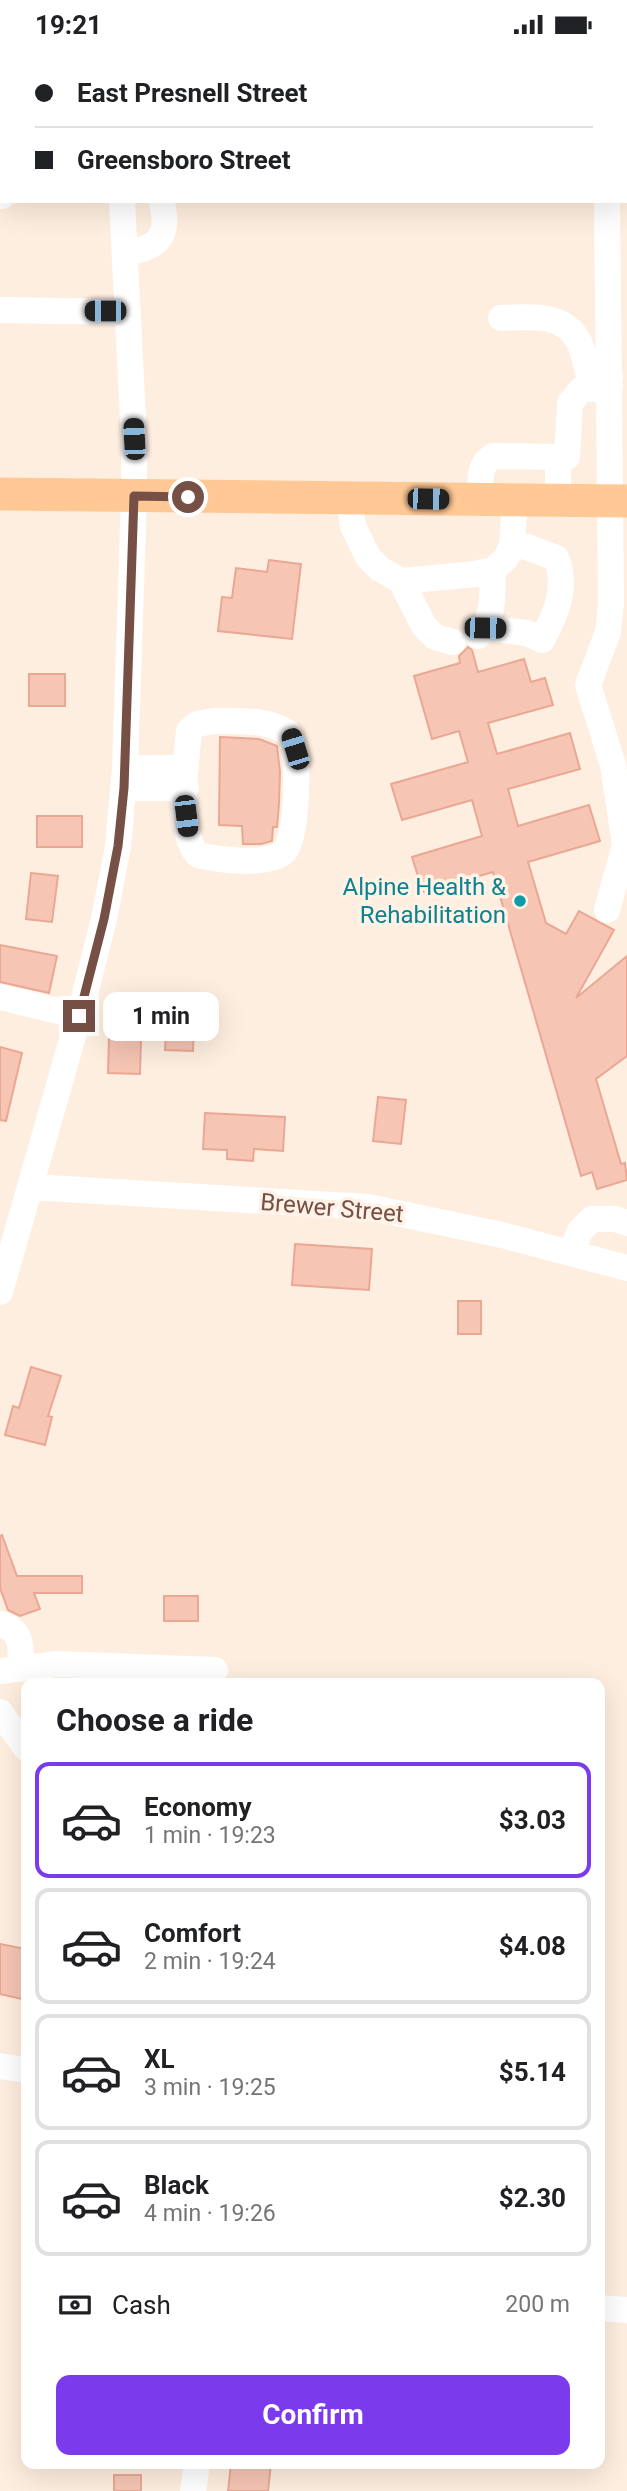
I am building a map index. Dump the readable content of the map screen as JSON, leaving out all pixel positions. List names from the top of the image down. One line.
{"streets":{"street":["Brewer Street"]},"places":["Alpine Health & Rehabilitation"],"page":{"status":"19:21","banner":["East Presnell Street","Greensboro Street"],"bubble":"1 min","heading":"Choose a ride","list":[{"name":"Economy","note":"1 min · 19:23","value":"$3.03"},{"name":"Comfort","note":"2 min · 19:24","value":"$4.08"},{"name":"XL","note":"3 min · 19:25","value":"$5.14"},{"name":"Black","note":"4 min · 19:26","value":"$2.30"}],"pay":["Cash","200 m"],"buttons":"Confirm"}}
